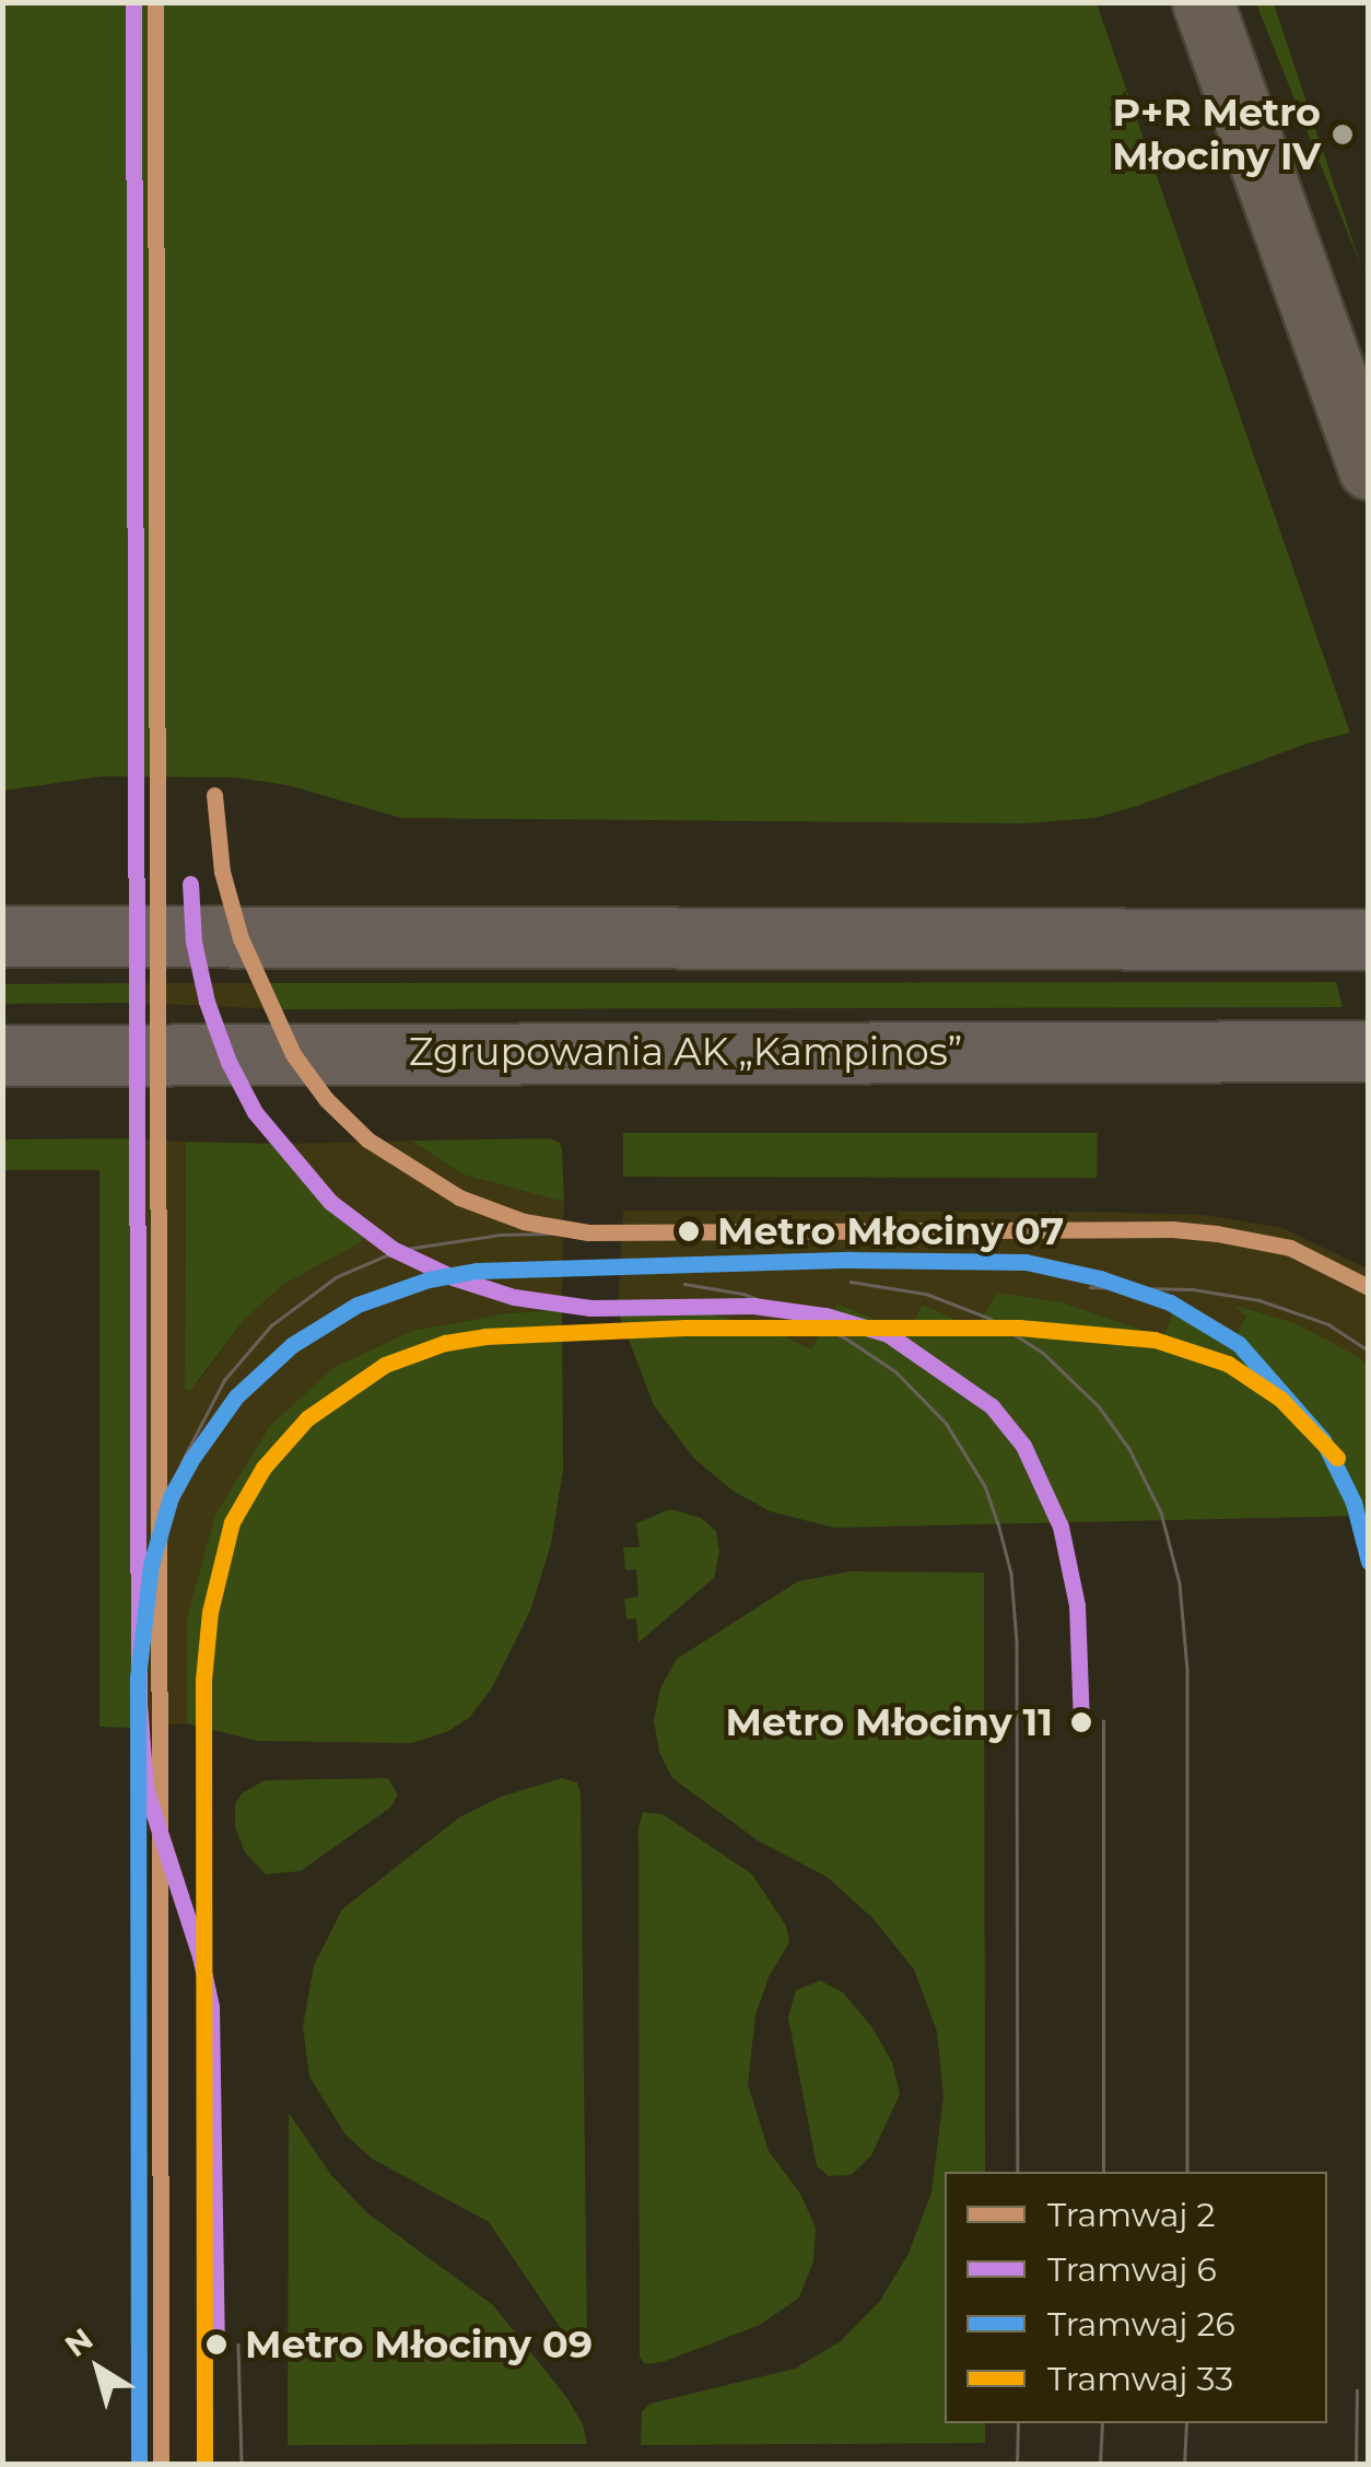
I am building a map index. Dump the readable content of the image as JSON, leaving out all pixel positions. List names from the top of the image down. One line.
{"streets":{"street":["Zgrupowania AK „Kampinos”"]},"places":["P+R Metro Młociny IV","Metro Młociny 07","Metro Młociny 11","Metro Młociny 09"],"lines":["tram line 2","tram line 6","tram line 26","tram line 33"],"legend":["Tramwaj 2","Tramwaj 6","Tramwaj 26","Tramwaj 33"],"north":"top left"}
